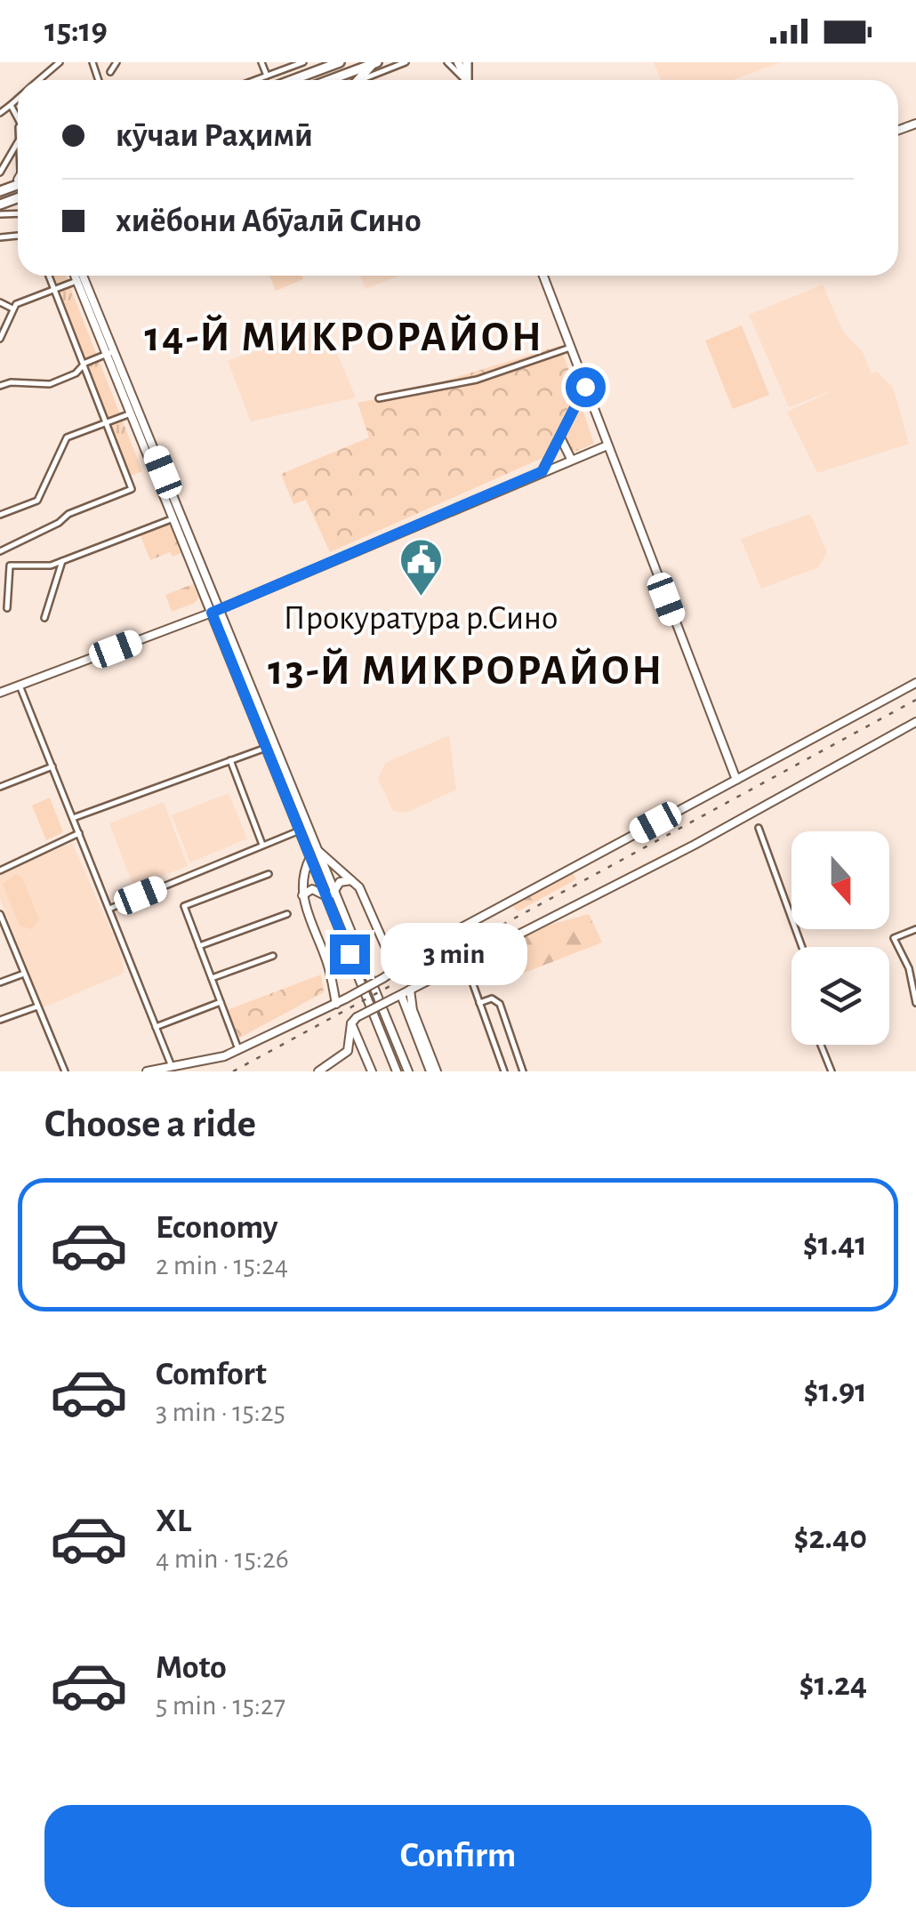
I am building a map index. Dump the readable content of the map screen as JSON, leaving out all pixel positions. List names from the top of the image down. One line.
{"districts":["14-Й МИКРОРАЙОН","13-Й МИКРОРАЙОН"],"places":{"public building":["Прокуратура р.Сино"]},"north":"bottom","page":{"status":"15:19","banner":["кӯчаи Раҳимӣ","хиёбони Абӯалӣ Сино"],"bubble":"3 min","heading":"Choose a ride","list":[{"name":"Economy","note":"2 min · 15:24","value":"$1.41"},{"name":"Comfort","note":"3 min · 15:25","value":"$1.91"},{"name":"XL","note":"4 min · 15:26","value":"$2.40"},{"name":"Moto","note":"5 min · 15:27","value":"$1.24"}],"buttons":"Confirm"}}
